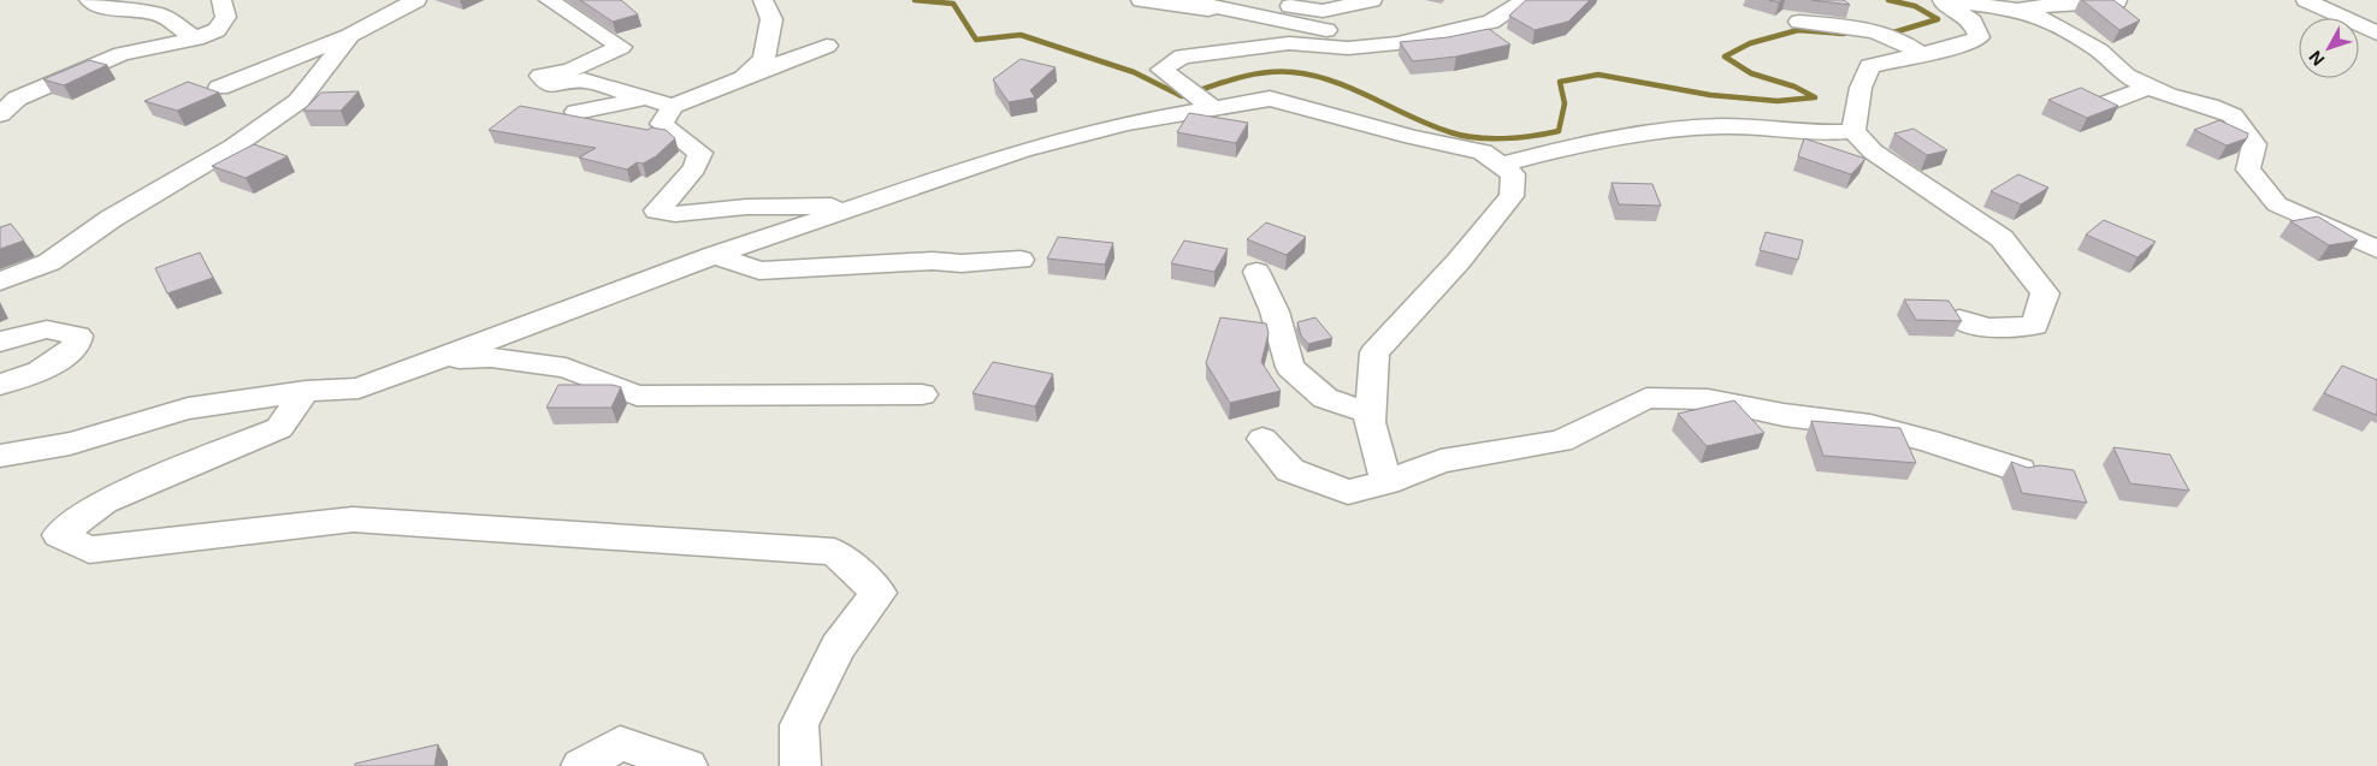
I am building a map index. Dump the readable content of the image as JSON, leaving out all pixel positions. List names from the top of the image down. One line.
{"north":"bottom left"}
